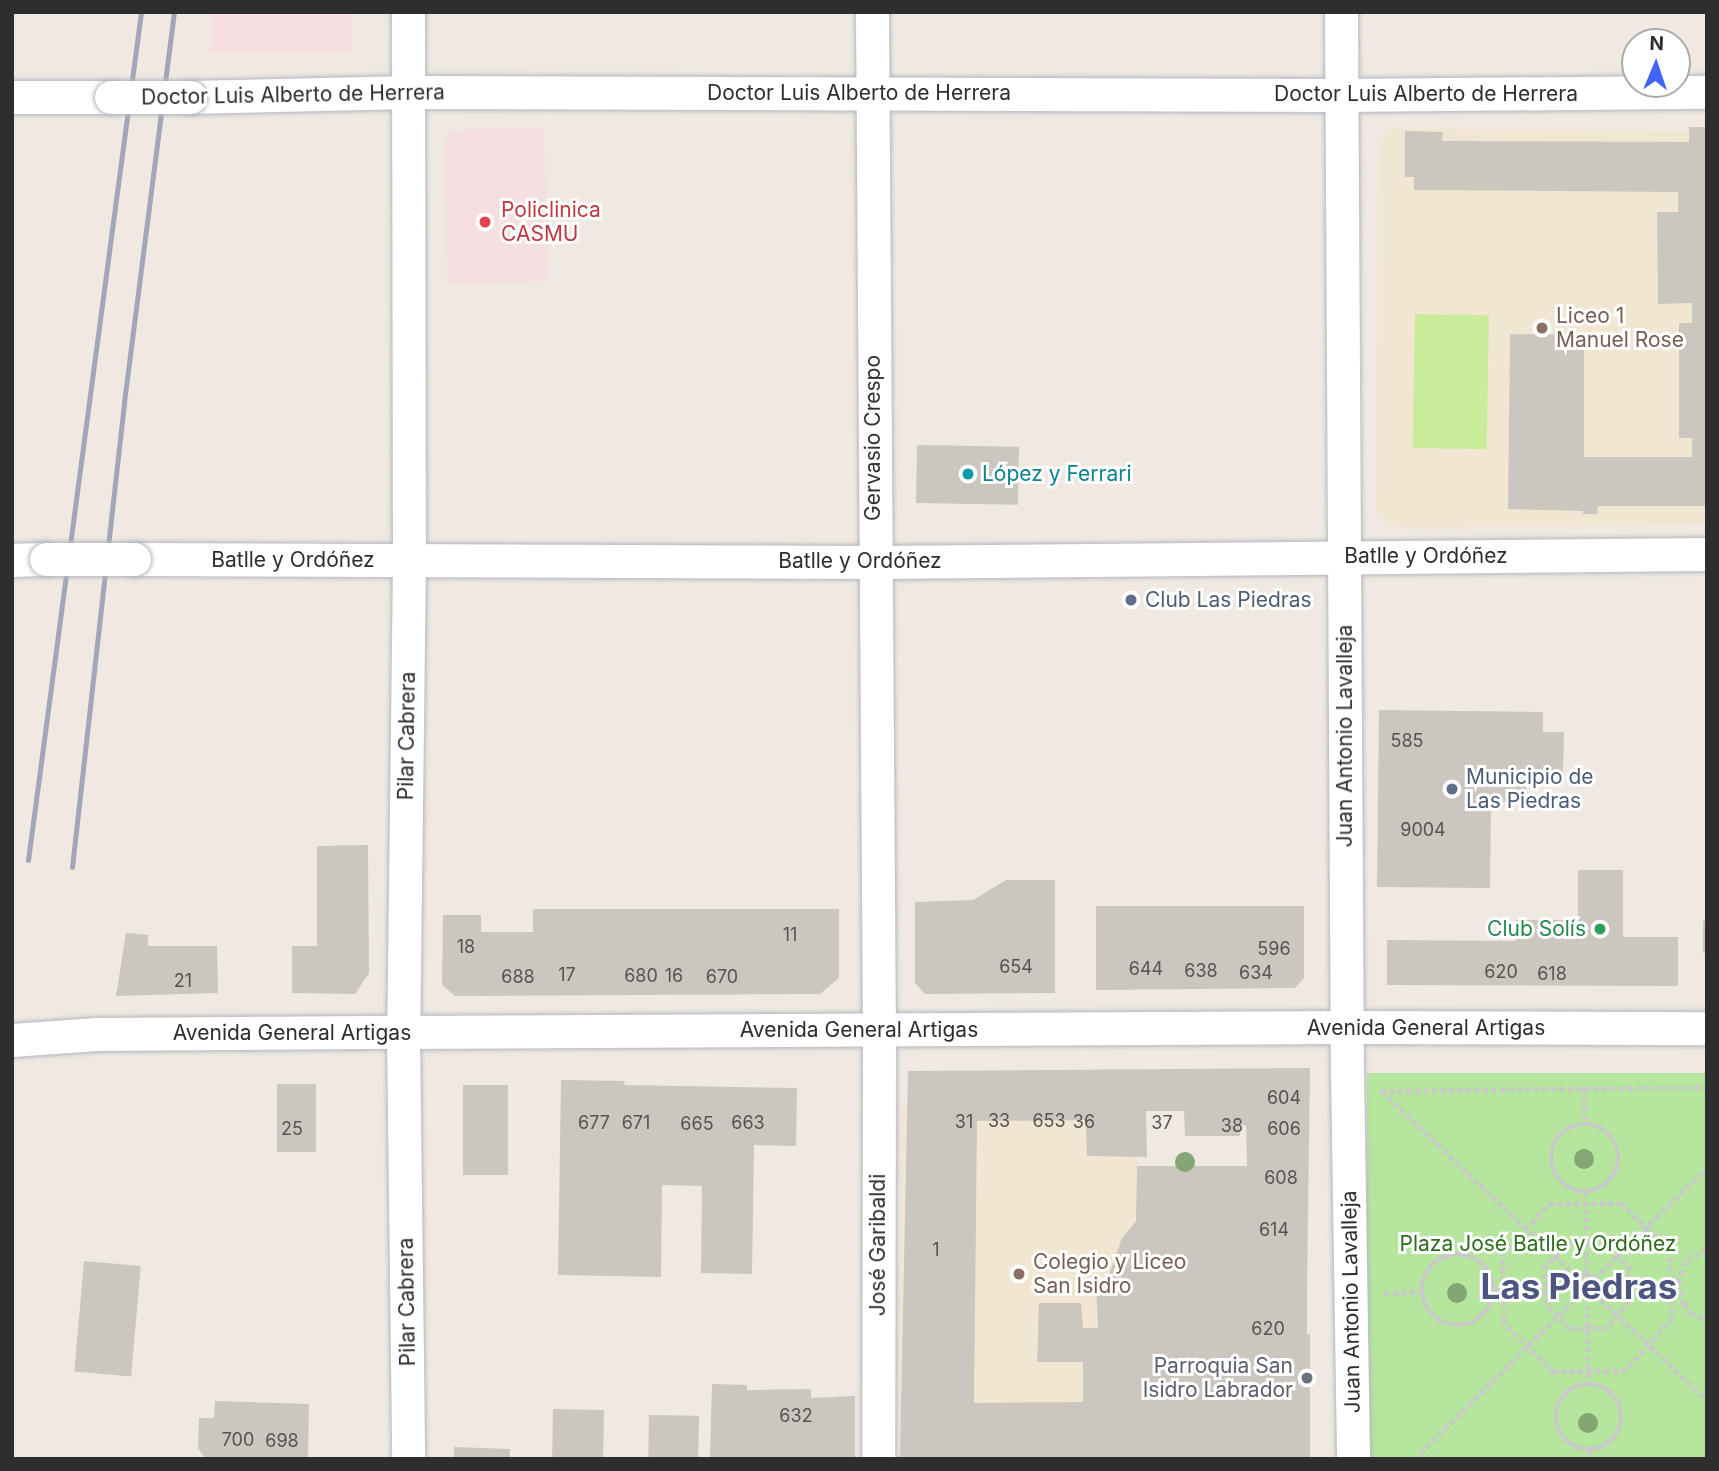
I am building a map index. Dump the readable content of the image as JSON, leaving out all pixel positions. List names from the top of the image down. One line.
{"streets":{"street":["Doctor Luis Alberto de Herrera","Gervasio Crespo","Batlle y Ordóñez","Pilar Cabrera","Juan Antonio Lavalleja","Avenida General Artigas","José Garibaldi"]},"crossings":[["Doctor Luis Alberto de Herrera","Gervasio Crespo"],["Doctor Luis Alberto de Herrera","Pilar Cabrera"],["Doctor Luis Alberto de Herrera","Juan Antonio Lavalleja"],["Gervasio Crespo","Batlle y Ordóñez"],["Gervasio Crespo","Avenida General Artigas"],["Gervasio Crespo","José Garibaldi"],["Batlle y Ordóñez","Pilar Cabrera"],["Batlle y Ordóñez","Juan Antonio Lavalleja"],["Pilar Cabrera","Avenida General Artigas"],["Juan Antonio Lavalleja","Avenida General Artigas"],["Avenida General Artigas","José Garibaldi"]],"districts":["Las Piedras"],"parks":["Plaza José Batlle y Ordóñez"],"places":["Policlinica CASMU","Liceo 1 Manuel Rose","López y Ferrari","Club Las Piedras","Municipio de Las Piedras","Club Solís","Colegio y Liceo San Isidro","Parroquia San Isidro Labrador"],"house_numbers":["585","9004","11","18","596","654","644","638","620","634","618","17","680","16","688","670","21","604","33","653","31","36","677","671","663","37","665","38","25","606","608","614","1","620","632","700","698"],"north":"top"}
